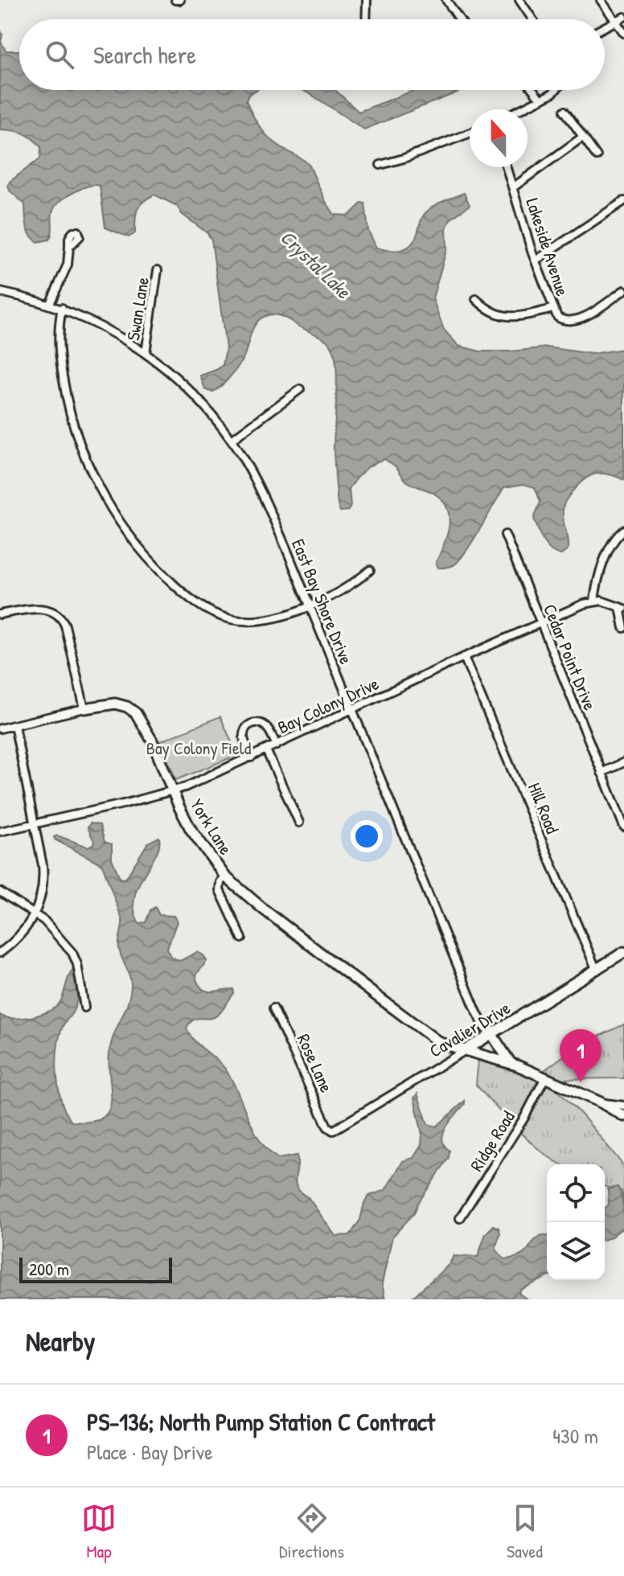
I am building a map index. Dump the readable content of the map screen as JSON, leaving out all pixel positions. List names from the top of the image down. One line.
{"streets":{"street":["Lakeside Avenue","Swan Lane","East Bay Shore Drive","Cedar Point Drive","Bay Colony Drive","Hill Road","York Lane","Cavalier Drive","Rose Lane","Ridge Road"]},"crossings":[["Swan Lane","East Bay Shore Drive"],["East Bay Shore Drive","Bay Colony Drive"],["East Bay Shore Drive","Cavalier Drive"],["Cedar Point Drive","Bay Colony Drive"],["Bay Colony Drive","Hill Road"],["Bay Colony Drive","York Lane"],["Hill Road","Cavalier Drive"],["York Lane","Cavalier Drive"],["York Lane","Ridge Road"],["Cavalier Drive","Rose Lane"]],"water":["Crystal Lake"],"parks":["Bay Colony Field"],"scale_bar":"200 m","north":"top","page":{"search":"Search here","pins":"1","scale":"200 m","heading":"Nearby","list":[{"mark":"1","name":"PS-136; North Pump Station C Contract","note":"Place · Bay Drive","value":"430 m"}],"nav":["Map","Directions","Saved"]}}
